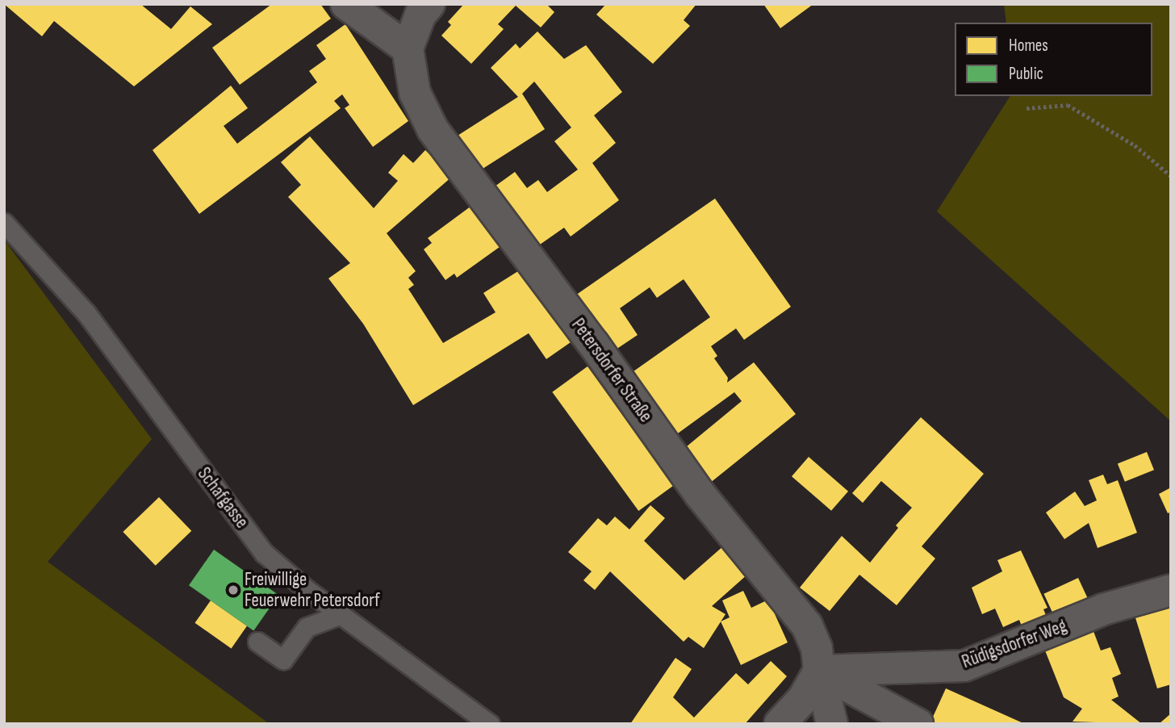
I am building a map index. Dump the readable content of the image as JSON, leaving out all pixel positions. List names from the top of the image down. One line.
{"streets":{"main road":["Petersdorfer Straße","Rüdigsdorfer Weg"],"lane":["Schafgasse"]},"crossings":[["Petersdorfer Straße","Rüdigsdorfer Weg"]],"places":["Freiwillige Feuerwehr Petersdorf"],"legend":["Homes","Public"]}
